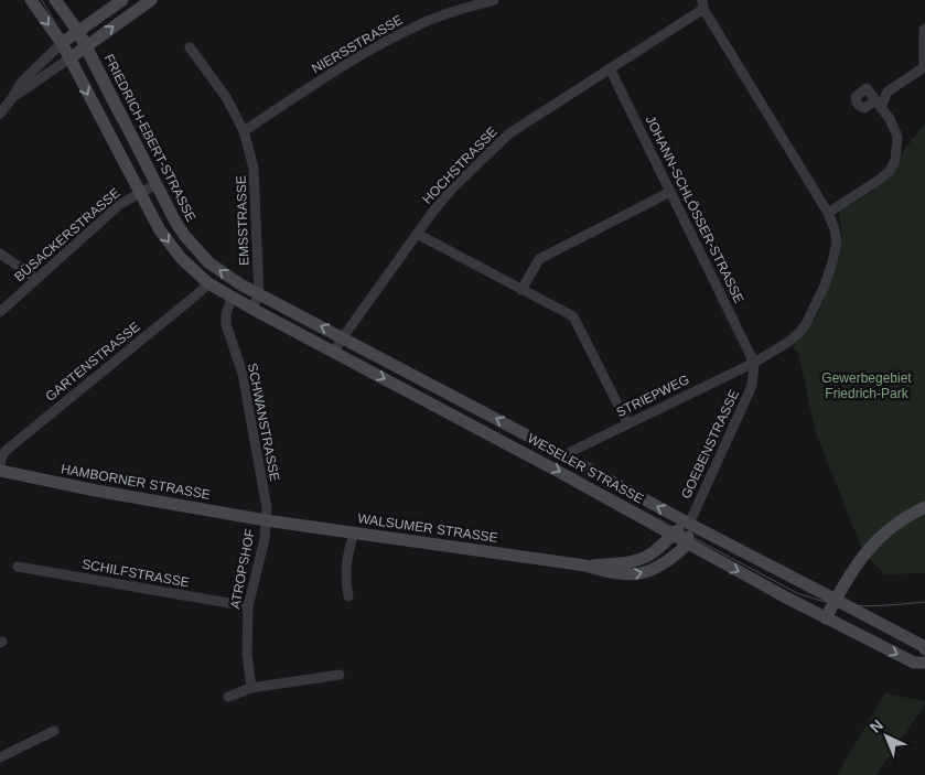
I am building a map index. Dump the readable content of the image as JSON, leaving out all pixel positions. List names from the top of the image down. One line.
{"streets":{"main road":["FRIEDRICH-EBERT-STRASSE","WESELER STRASSE","HAMBORNER STRASSE","WALSUMER STRASSE"],"street":["NIERSSTRASSE","HOCHSTRASSE","JOHANN-SCHLÖSSER-STRASSE","EMSSTRASSE","BÜSACKERSTRASSE","GARTENSTRASSE","STRIEPWEG","SCHWANSTRASSE","GOEBENSTRASSE","ATROPSHOF","SCHILFSTRASSE"]},"crossings":[["NIERSSTRASSE","EMSSTRASSE"],["FRIEDRICH-EBERT-STRASSE","EMSSTRASSE"],["FRIEDRICH-EBERT-STRASSE","BÜSACKERSTRASSE"],["FRIEDRICH-EBERT-STRASSE","WESELER STRASSE"],["HOCHSTRASSE","JOHANN-SCHLÖSSER-STRASSE"],["HOCHSTRASSE","WESELER STRASSE"],["JOHANN-SCHLÖSSER-STRASSE","STRIEPWEG"],["JOHANN-SCHLÖSSER-STRASSE","GOEBENSTRASSE"],["EMSSTRASSE","WESELER STRASSE"],["STRIEPWEG","GOEBENSTRASSE"],["STRIEPWEG","WESELER STRASSE"],["SCHWANSTRASSE","WESELER STRASSE"],["SCHWANSTRASSE","HAMBORNER STRASSE"],["SCHWANSTRASSE","WALSUMER STRASSE"],["SCHWANSTRASSE","ATROPSHOF"],["GOEBENSTRASSE","WESELER STRASSE"],["GOEBENSTRASSE","WALSUMER STRASSE"],["WESELER STRASSE","WALSUMER STRASSE"],["HAMBORNER STRASSE","WALSUMER STRASSE"],["HAMBORNER STRASSE","ATROPSHOF"],["WALSUMER STRASSE","ATROPSHOF"],["ATROPSHOF","SCHILFSTRASSE"]],"parks":["Gewerbegebiet Friedrich-Park"],"north":"top left"}
